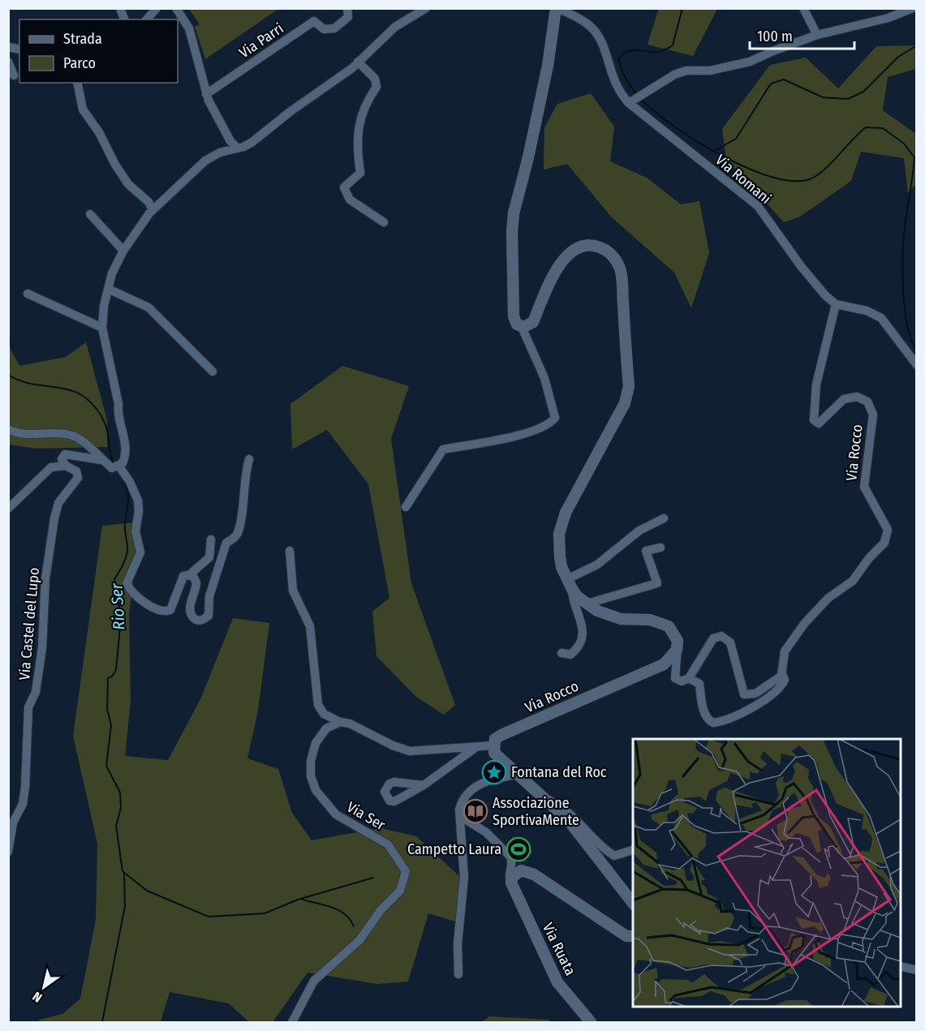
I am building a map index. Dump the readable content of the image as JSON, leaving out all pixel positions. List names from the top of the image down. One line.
{"streets":{"street":["Via Parri","Via Romani","Via Rocco","Via Castel del Lupo","Via Ser","Via Ruata"]},"crossings":[["Via Romani","Via Rocco"]],"water":["Rio Ser"],"places":{"place":["Fontana del Roc"],"library":["Associazione SportivaMente"],"sports":["Campetto Laura"]},"legend":["Strada","Parco"],"scale_bar":"100 m","north":"bottom left"}
